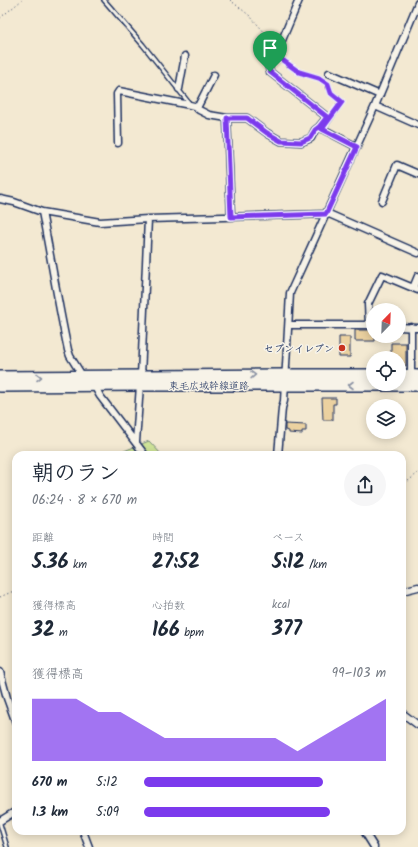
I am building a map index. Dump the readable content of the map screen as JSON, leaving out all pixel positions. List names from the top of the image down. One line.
{"streets":{"highway":["東毛広域幹線道路"]},"places":["セブンイレブン"],"north":"top right","page":{"heading":["朝のラン","06:24 · 8 × 670 m"],"stats":[["距離","5.36 km"],["時間","27:52"],["ペース","5:12 /km"],["獲得標高","32 m"],["心拍数","166 bpm"],["kcal","377"]],"chart":["獲得標高","99–103 m"],"list":[{"name":"670 m","note":"5:12"},{"name":"1.3 km","note":"5:09"}]}}
